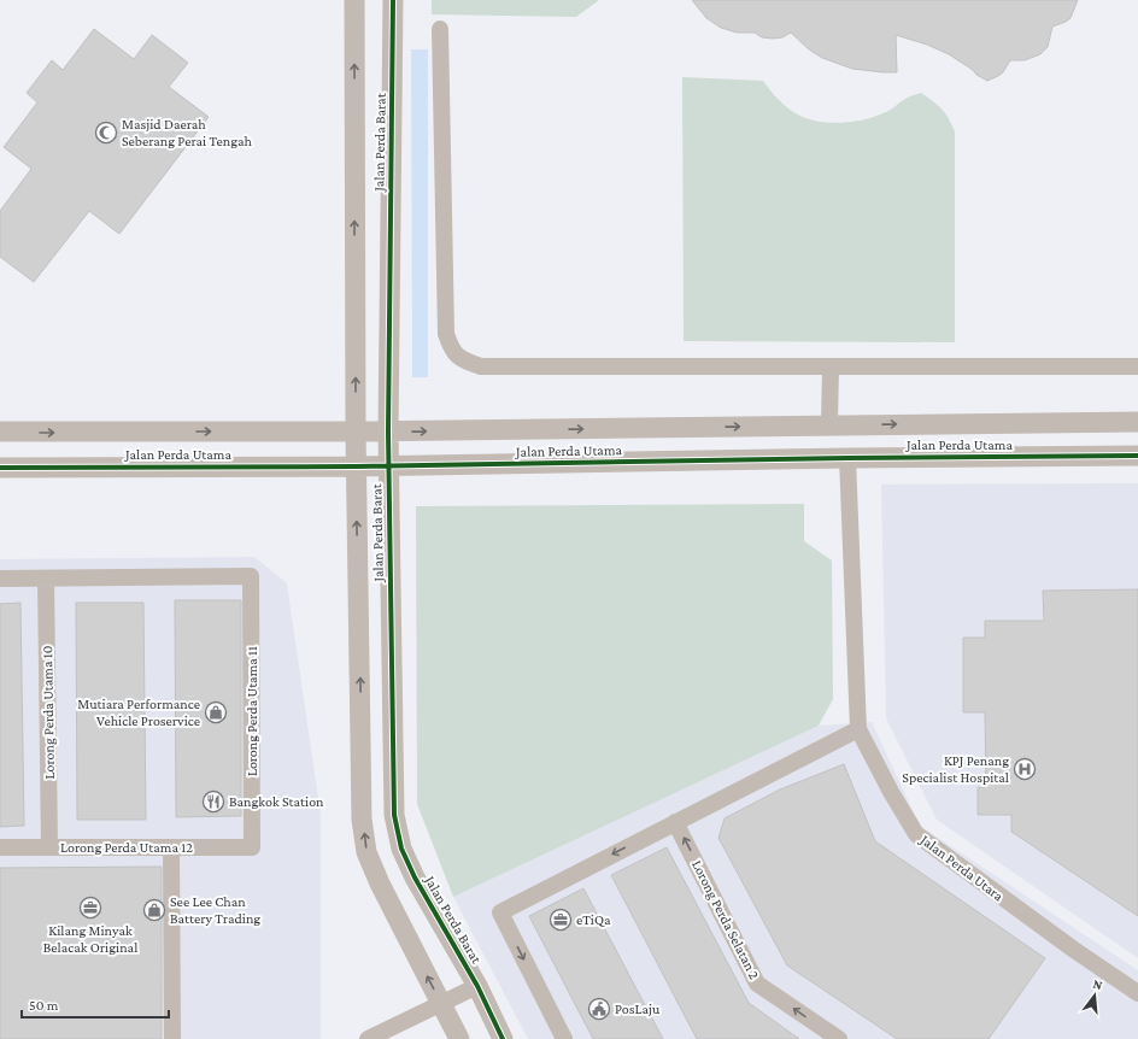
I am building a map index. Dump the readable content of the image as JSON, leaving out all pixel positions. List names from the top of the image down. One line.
{"streets":{"street":["Jalan Perda Barat","Jalan Perda Utama","Lorong Perda Utama 11","Lorong Perda Utama 10","Lorong Perda Utama 12","Jalan Perda Utara","Lorong Perda Selatan 2"]},"crossings":[["Jalan Perda Barat","Jalan Perda Utama"],["Jalan Perda Utama","Jalan Perda Utara"],["Lorong Perda Utama 11","Lorong Perda Utama 10"],["Lorong Perda Utama 11","Lorong Perda Utama 12"],["Lorong Perda Utama 10","Lorong Perda Utama 12"]],"one_way":["Lorong Perda Selatan 2"],"places":{"mosque":["Masjid Daerah Seberang Perai Tengah"],"shop":["Mutiara Performance Vehicle Proservice","See Lee Chan Battery Trading"],"hospital":["KPJ Penang Specialist Hospital"],"restaurant":["Bangkok Station"],"office":["Kilang Minyak Belacak Original","eTiQa"],"public building":["PosLaju"]},"scale_bar":"50 m","north":"top"}
